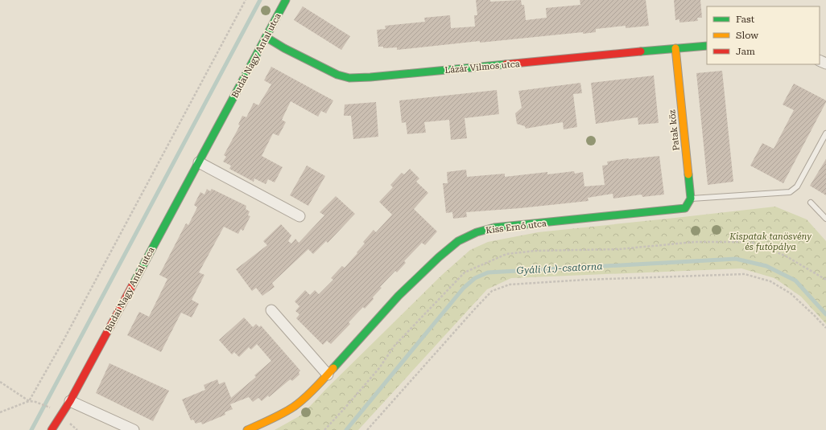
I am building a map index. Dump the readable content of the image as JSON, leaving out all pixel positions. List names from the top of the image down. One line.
{"streets":{"street":["Budai Nagy Antal utca","Lázár Vilmos utca","Patak köz","Kiss Ernő utca"]},"crossings":[["Budai Nagy Antal utca","Lázár Vilmos utca"],["Lázár Vilmos utca","Patak köz"],["Patak köz","Kiss Ernő utca"]],"water":["Gyáli (1.)-csatorna"],"parks":["Kispatak tanösvény és futópálya"],"legend":["Fast","Slow","Jam"]}
